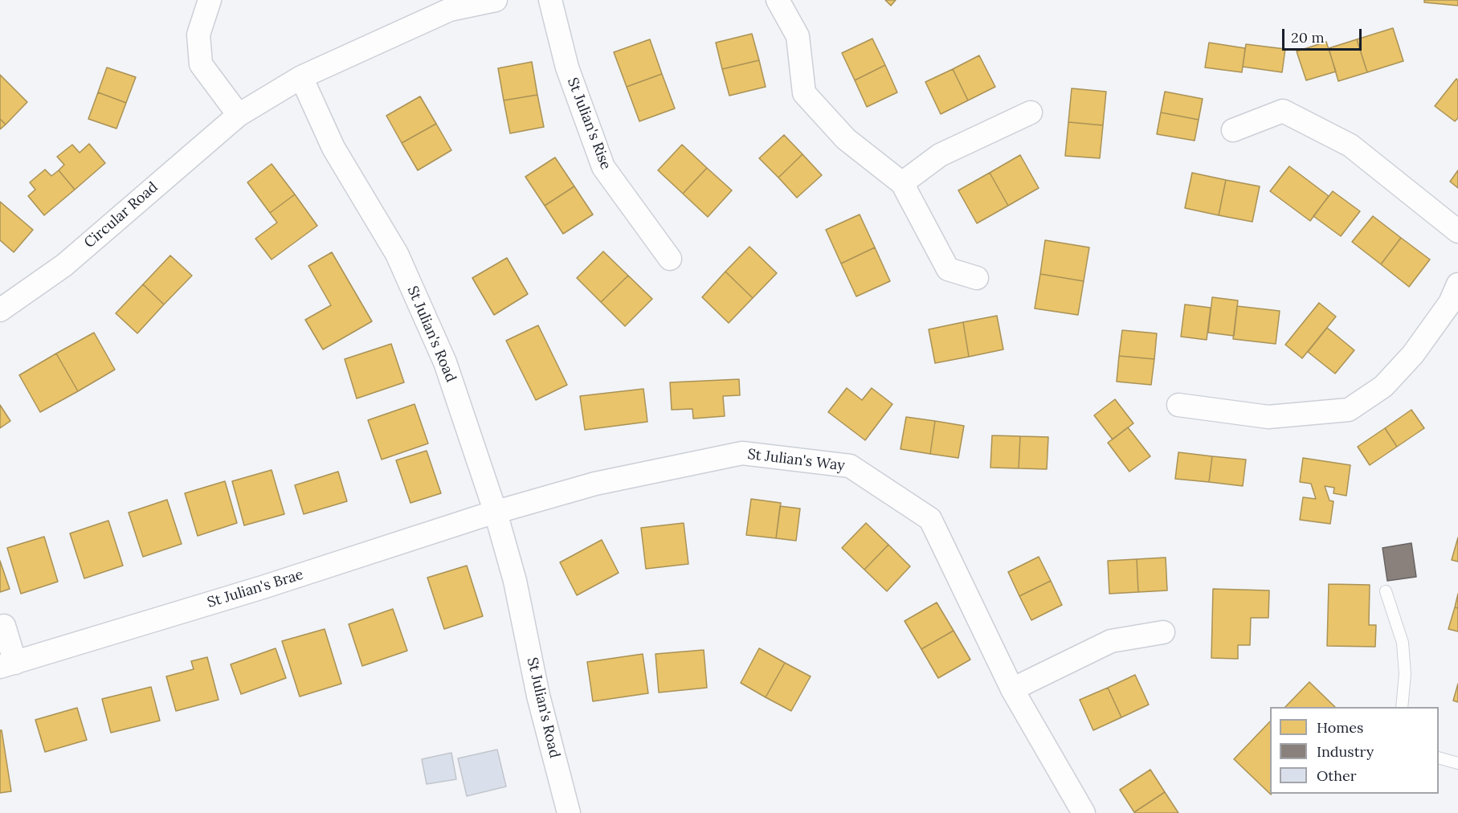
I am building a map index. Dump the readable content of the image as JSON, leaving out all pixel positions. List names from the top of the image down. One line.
{"streets":{"street":["St Julian's Rise","Circular Road","St Julian's Road","St Julian's Way","St Julian's Brae"]},"crossings":[["Circular Road","St Julian's Road"],["St Julian's Road","St Julian's Way"],["St Julian's Road","St Julian's Brae"],["St Julian's Way","St Julian's Brae"]],"legend":["Homes","Industry","Other"],"scale_bar":"20 m"}
